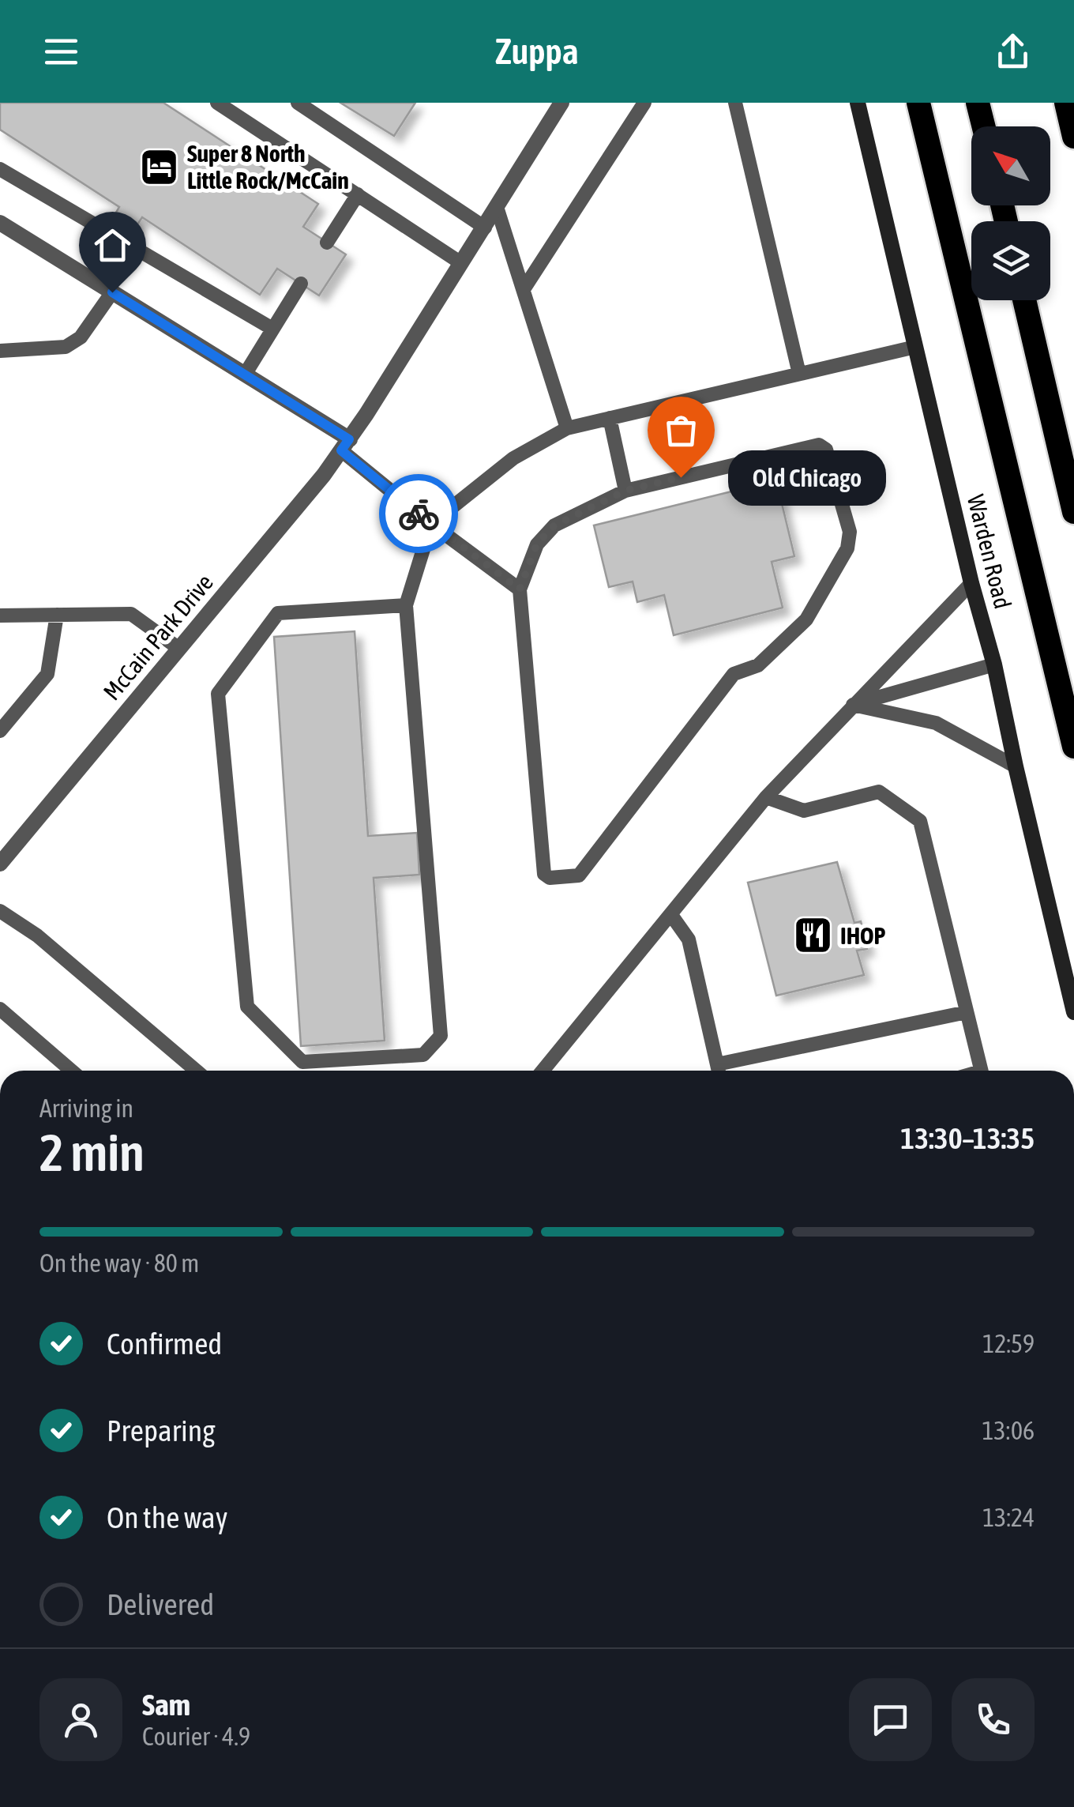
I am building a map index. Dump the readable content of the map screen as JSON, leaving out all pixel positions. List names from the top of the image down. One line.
{"streets":{"main road":["Warden Road"],"street":["McCain Park Drive"]},"places":{"hotel":["Super 8 North Little Rock/McCain"],"other":["Old Chicago"],"restaurant":["IHOP"]},"north":"top left","page":{"header":"Zuppa","bubble":"Old Chicago","heading":["2 min","Arriving in","13:30–13:35"],"panel":["Sam","Courier · 4.9"],"bar":"On the way · 80 m","list":[["Confirmed","12:59"],["Preparing","13:06"],["On the way","13:24"],"Delivered"]}}
